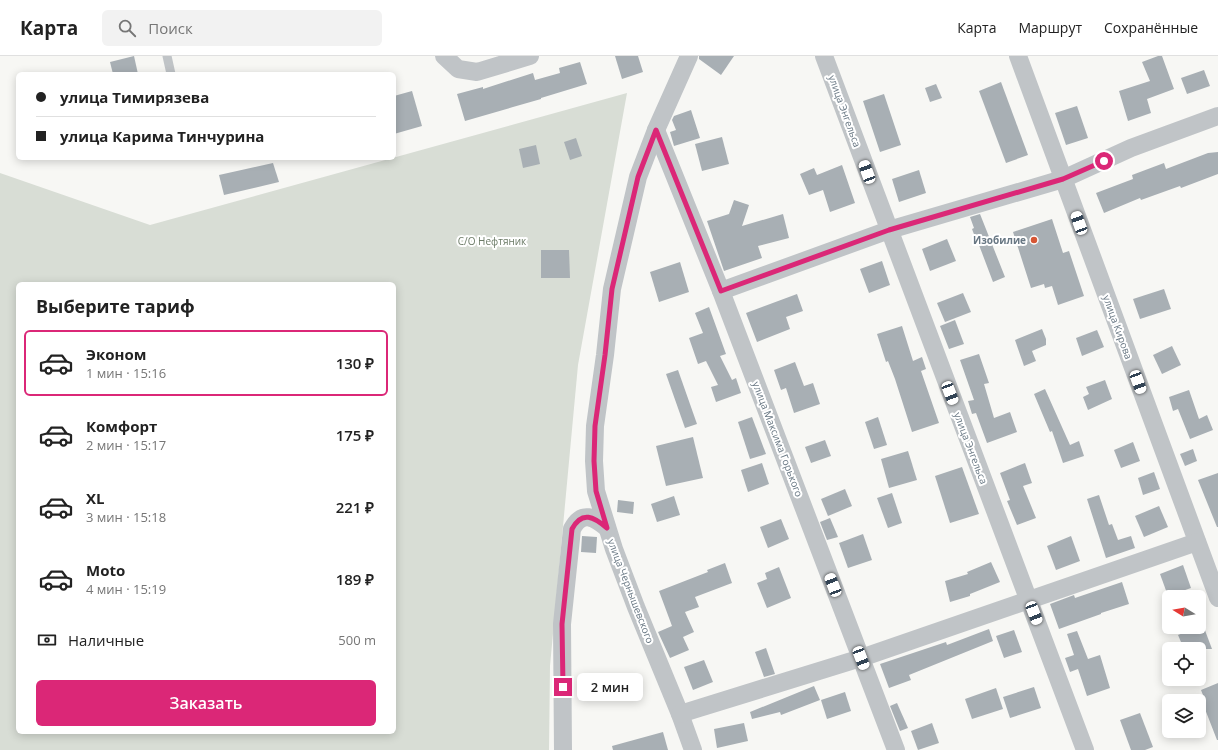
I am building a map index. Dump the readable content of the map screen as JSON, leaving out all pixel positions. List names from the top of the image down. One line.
{"streets":{"street":["улица Энгельса","улица Кирова","улица Максима Горького","улица Чернышевского"]},"crossings":[["улица Максима Горького","улица Чернышевского"]],"parks":["С/О Нефтяник"],"places":["Изобилие"],"north":"left","page":{"header":"Карта","search":"Поиск","nav":["Карта","Маршрут","Сохранённые"],"banner":["улица Тимирязева","улица Карима Тинчурина"],"heading":"Выберите тариф","list":[{"name":"Эконом","note":"1 мин · 15:16","value":"130 ₽"},{"name":"Комфорт","note":"2 мин · 15:17","value":"175 ₽"},{"name":"XL","note":"3 мин · 15:18","value":"221 ₽"},{"name":"Moto","note":"4 мин · 15:19","value":"189 ₽"}],"pay":["Наличные","500 m"],"buttons":"Заказать","bubble":"2 мин"}}
